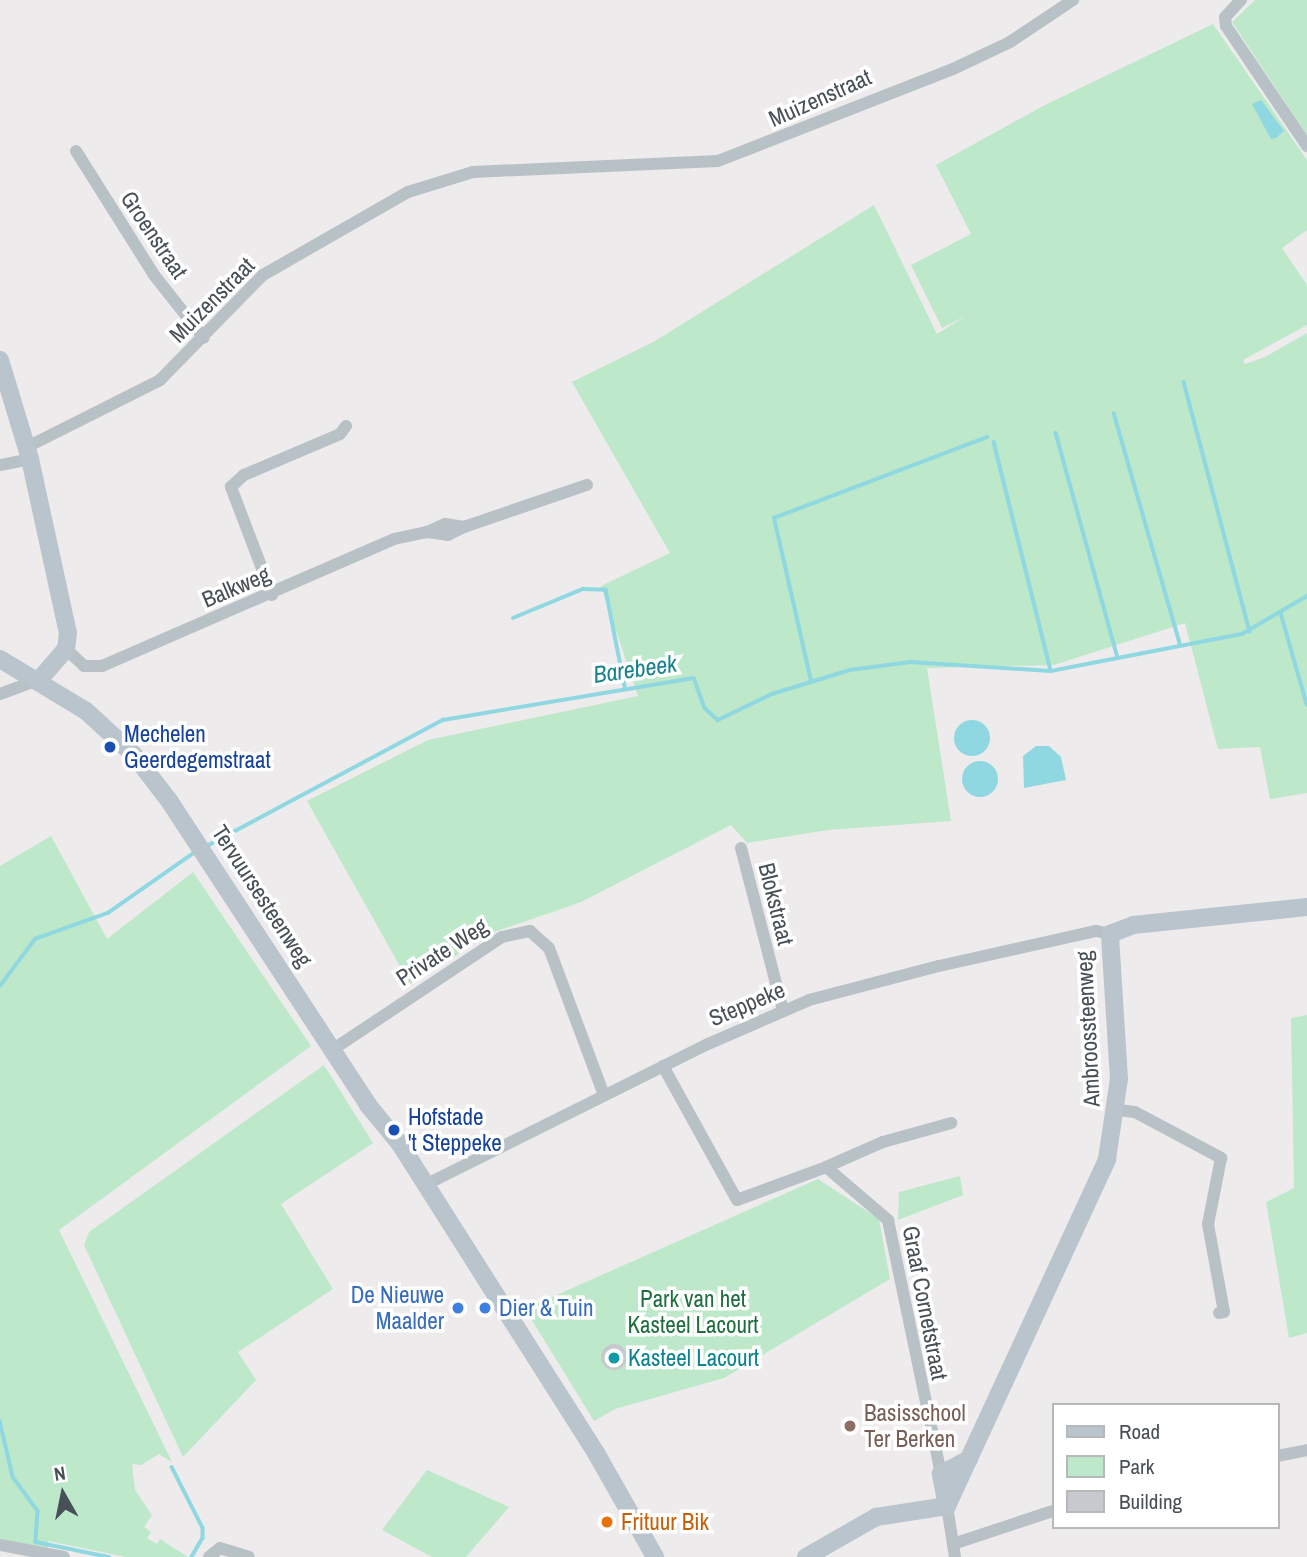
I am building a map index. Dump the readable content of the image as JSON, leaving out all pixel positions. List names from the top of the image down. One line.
{"streets":{"street":["Muizenstraat","Groenstraat","Balkweg","Tervuursesteenweg","Blokstraat","Private Weg","Steppeke","Ambroossteenweg","Graaf Cornetstraat"]},"crossings":[["Muizenstraat","Groenstraat"],["Tervuursesteenweg","Private Weg"],["Tervuursesteenweg","Steppeke"],["Blokstraat","Steppeke"],["Private Weg","Steppeke"],["Steppeke","Ambroossteenweg"]],"water":["Barebeek"],"parks":["Park van het Kasteel Lacourt"],"places":["Mechelen Geerdegemstraat","Hofstade 't Steppeke","De Nieuwe Maalder","Dier & Tuin","Kasteel Lacourt","Basisschool Ter Berken","Frituur Bik"],"legend":["Road","Park","Building"],"north":"top"}
